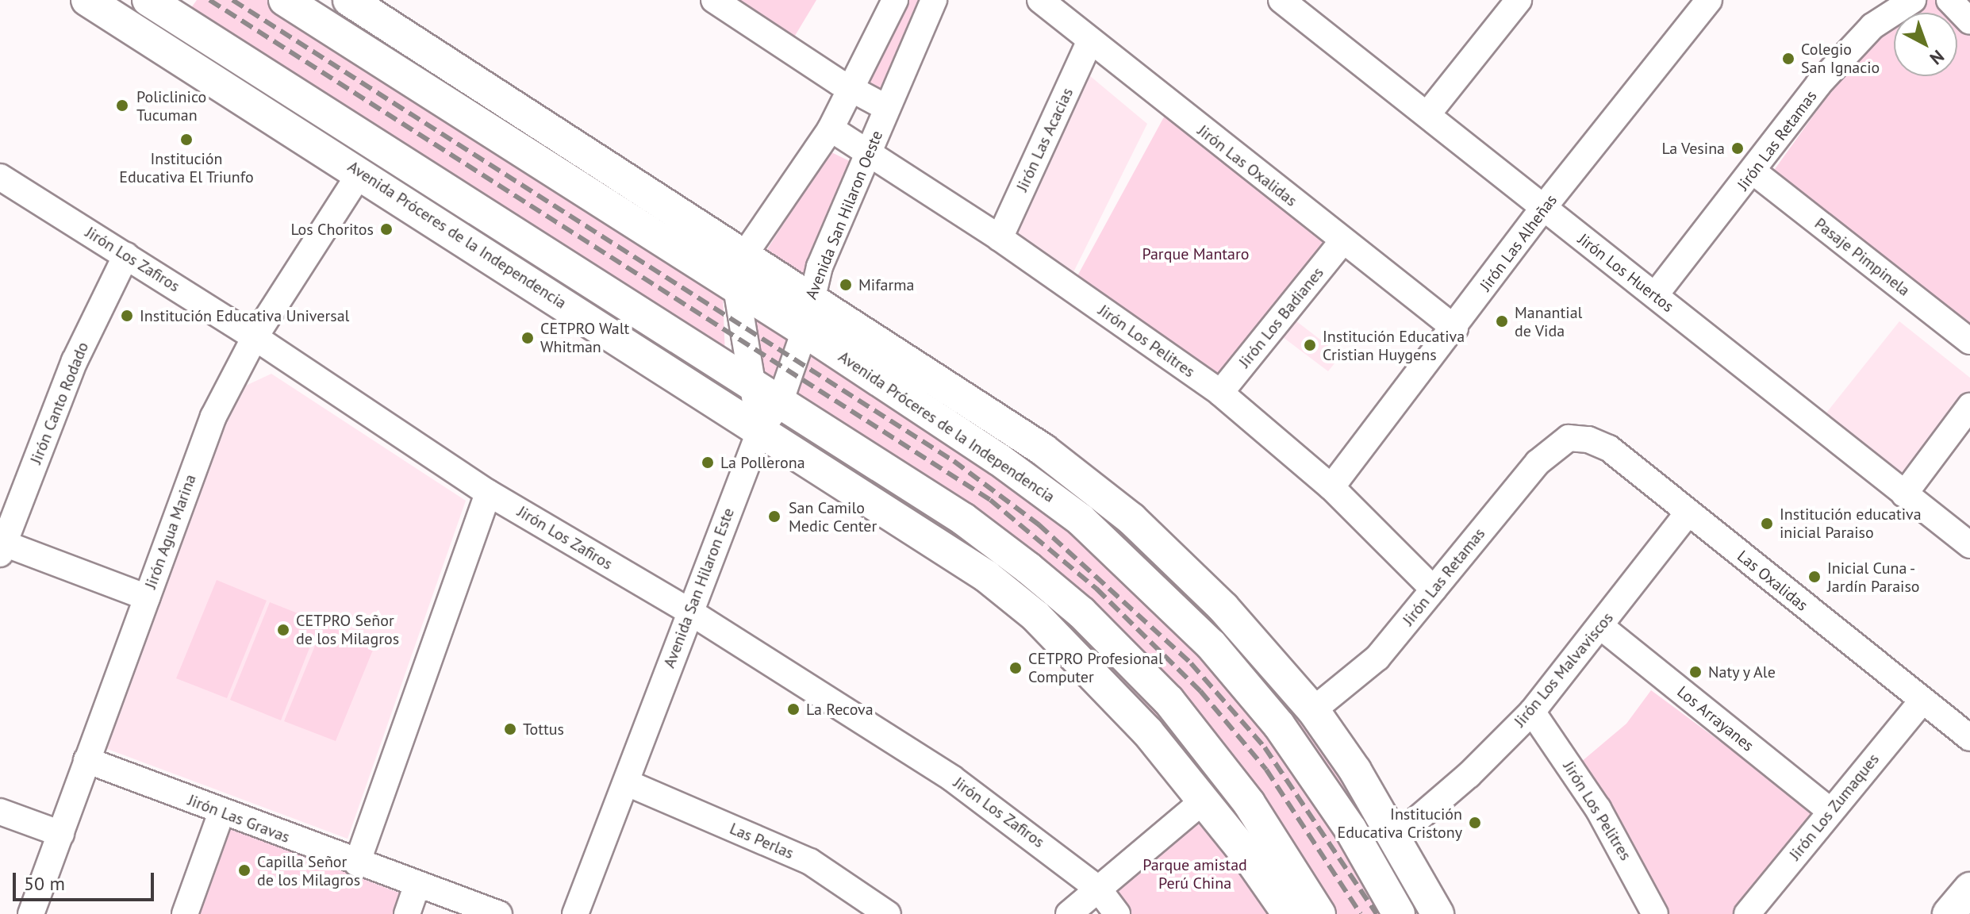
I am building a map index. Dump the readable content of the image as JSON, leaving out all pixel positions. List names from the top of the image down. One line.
{"streets":{"main road":["Avenida Próceres de la Independencia"],"street":["Jirón Las Acacias","Jirón Las Retamas","Jirón Las Oxalidas","Avenida San Hilaron Oeste","Jirón Las Alheñas","Pasaje Pimpinela","Jirón Los Zafiros","Jirón Los Huertos","Jirón Los Badianes","Jirón Los Pelitres","Jirón Canto Rodado","Jirón Agua Marina","Las Oxalidas","Avenida San Hilaron Este","Jirón Los Malvaviscos","Los Arrayanes","Jirón Los Zumaques","Jirón Las Gravas","Las Perlas"]},"crossings":[["Jirón Las Acacias","Jirón Las Oxalidas"],["Jirón Las Acacias","Jirón Los Pelitres"],["Jirón Las Retamas","Avenida Próceres de la Independencia"],["Jirón Las Retamas","Pasaje Pimpinela"],["Jirón Las Retamas","Jirón Los Huertos"],["Jirón Las Retamas","Jirón Los Pelitres"],["Jirón Las Retamas","Las Oxalidas"],["Jirón Las Oxalidas","Jirón Las Alheñas"],["Jirón Las Oxalidas","Jirón Los Badianes"],["Avenida San Hilaron Oeste","Avenida Próceres de la Independencia"],["Avenida San Hilaron Oeste","Jirón Los Pelitres"],["Avenida San Hilaron Oeste","Avenida San Hilaron Este"],["Avenida Próceres de la Independencia","Jirón Agua Marina"],["Avenida Próceres de la Independencia","Avenida San Hilaron Este"],["Avenida Próceres de la Independencia","Jirón Los Malvaviscos"],["Jirón Las Alheñas","Jirón Los Huertos"],["Jirón Las Alheñas","Jirón Los Pelitres"],["Jirón Los Zafiros","Jirón Canto Rodado"],["Jirón Los Zafiros","Jirón Agua Marina"],["Jirón Los Zafiros","Avenida San Hilaron Este"],["Jirón Los Badianes","Jirón Los Pelitres"],["Jirón Los Pelitres","Jirón Los Malvaviscos"],["Jirón Agua Marina","Jirón Las Gravas"],["Las Oxalidas","Jirón Los Malvaviscos"],["Las Oxalidas","Jirón Los Zumaques"],["Avenida San Hilaron Este","Las Perlas"],["Jirón Los Malvaviscos","Los Arrayanes"],["Los Arrayanes","Jirón Los Zumaques"]],"parks":["Parque Mantaro","Parque amistad Perú China"],"places":["Colegio San Ignacio","Policlinico Tucuman","Institución Educativa El Triunfo","La Vesina","Los Choritos","Mifarma","Institución Educativa Universal","Manantial de Vida","CETPRO Walt Whitman","Institución Educativa Cristian Huygens","La Pollerona","San Camilo Medic Center","Institución educativa inicial Paraiso","Inicial Cuna - Jardín Paraiso","CETPRO Señor de los Milagros","CETPRO Profesional Computer","Naty y Ale","La Recova","Tottus","Institución Educativa Cristony","Capilla Señor de los Milagros"],"scale_bar":"50 m","north":"bottom right"}
